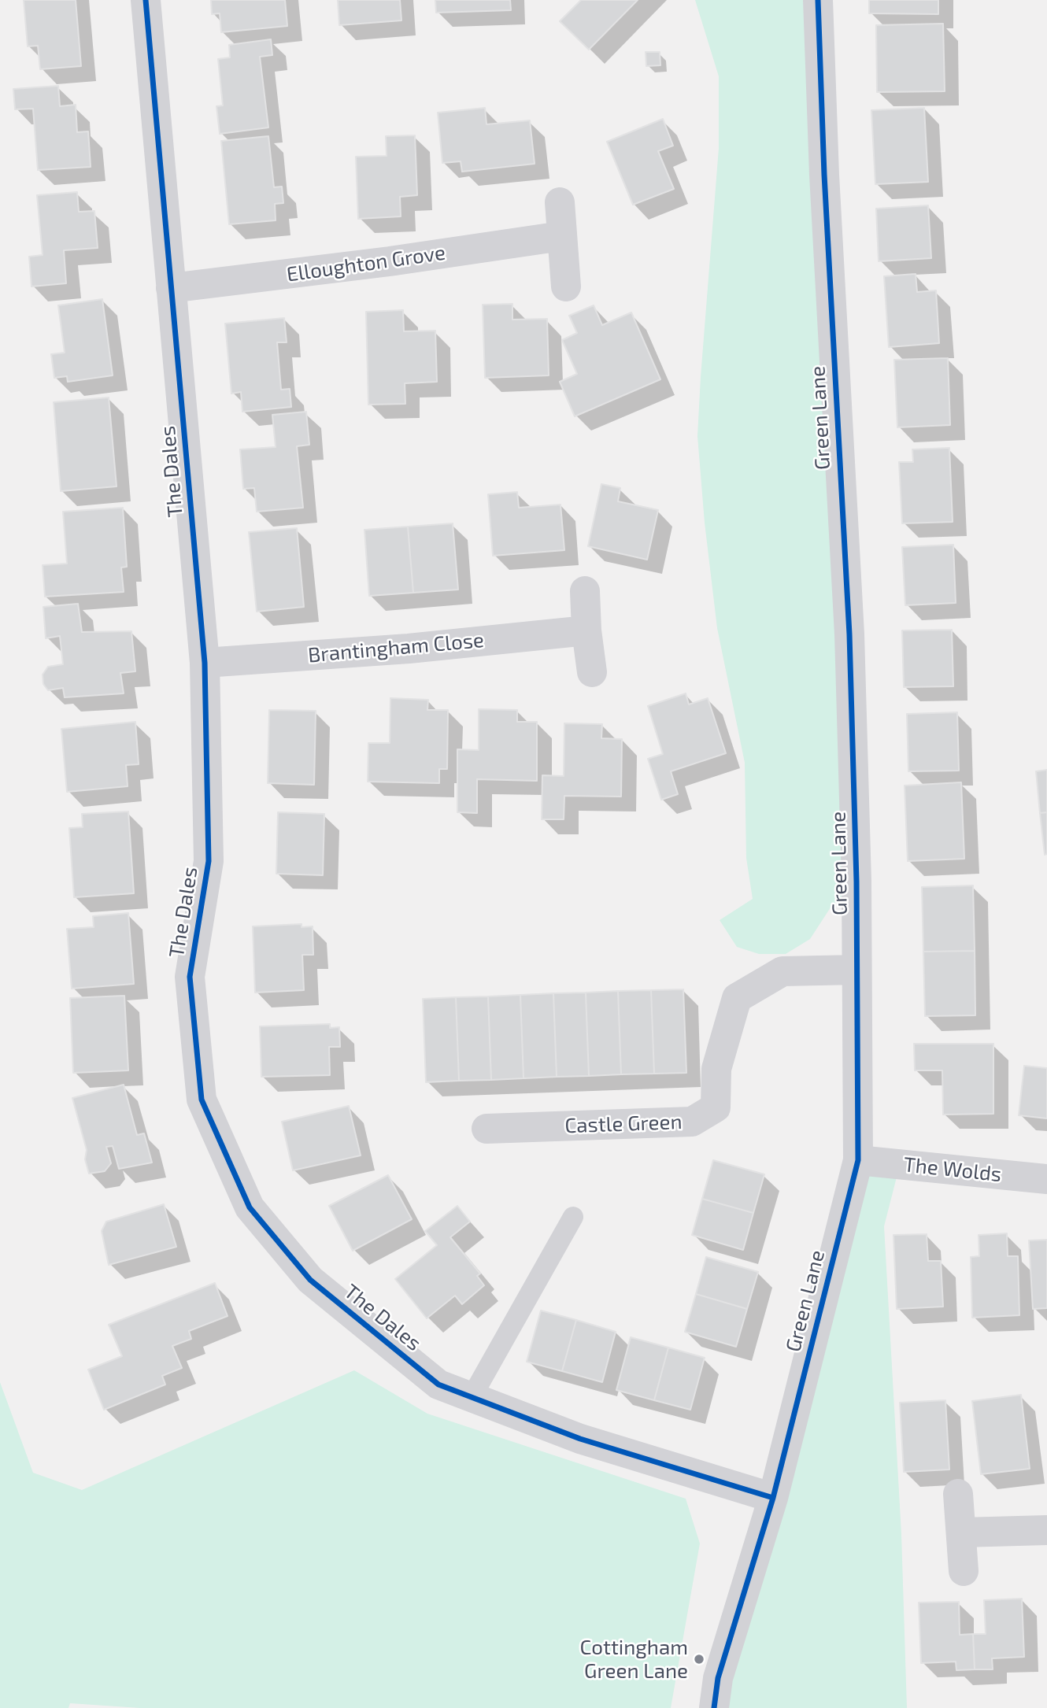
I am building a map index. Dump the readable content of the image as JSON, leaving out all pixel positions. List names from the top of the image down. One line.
{"streets":{"street":["Elloughton Grove","Green Lane","The Dales","Brantingham Close","Castle Green","The Wolds"]},"crossings":[["Elloughton Grove","The Dales"],["Green Lane","The Dales"],["Green Lane","Castle Green"],["Green Lane","The Wolds"],["The Dales","Brantingham Close"]],"places":["Cottingham Green Lane"]}
